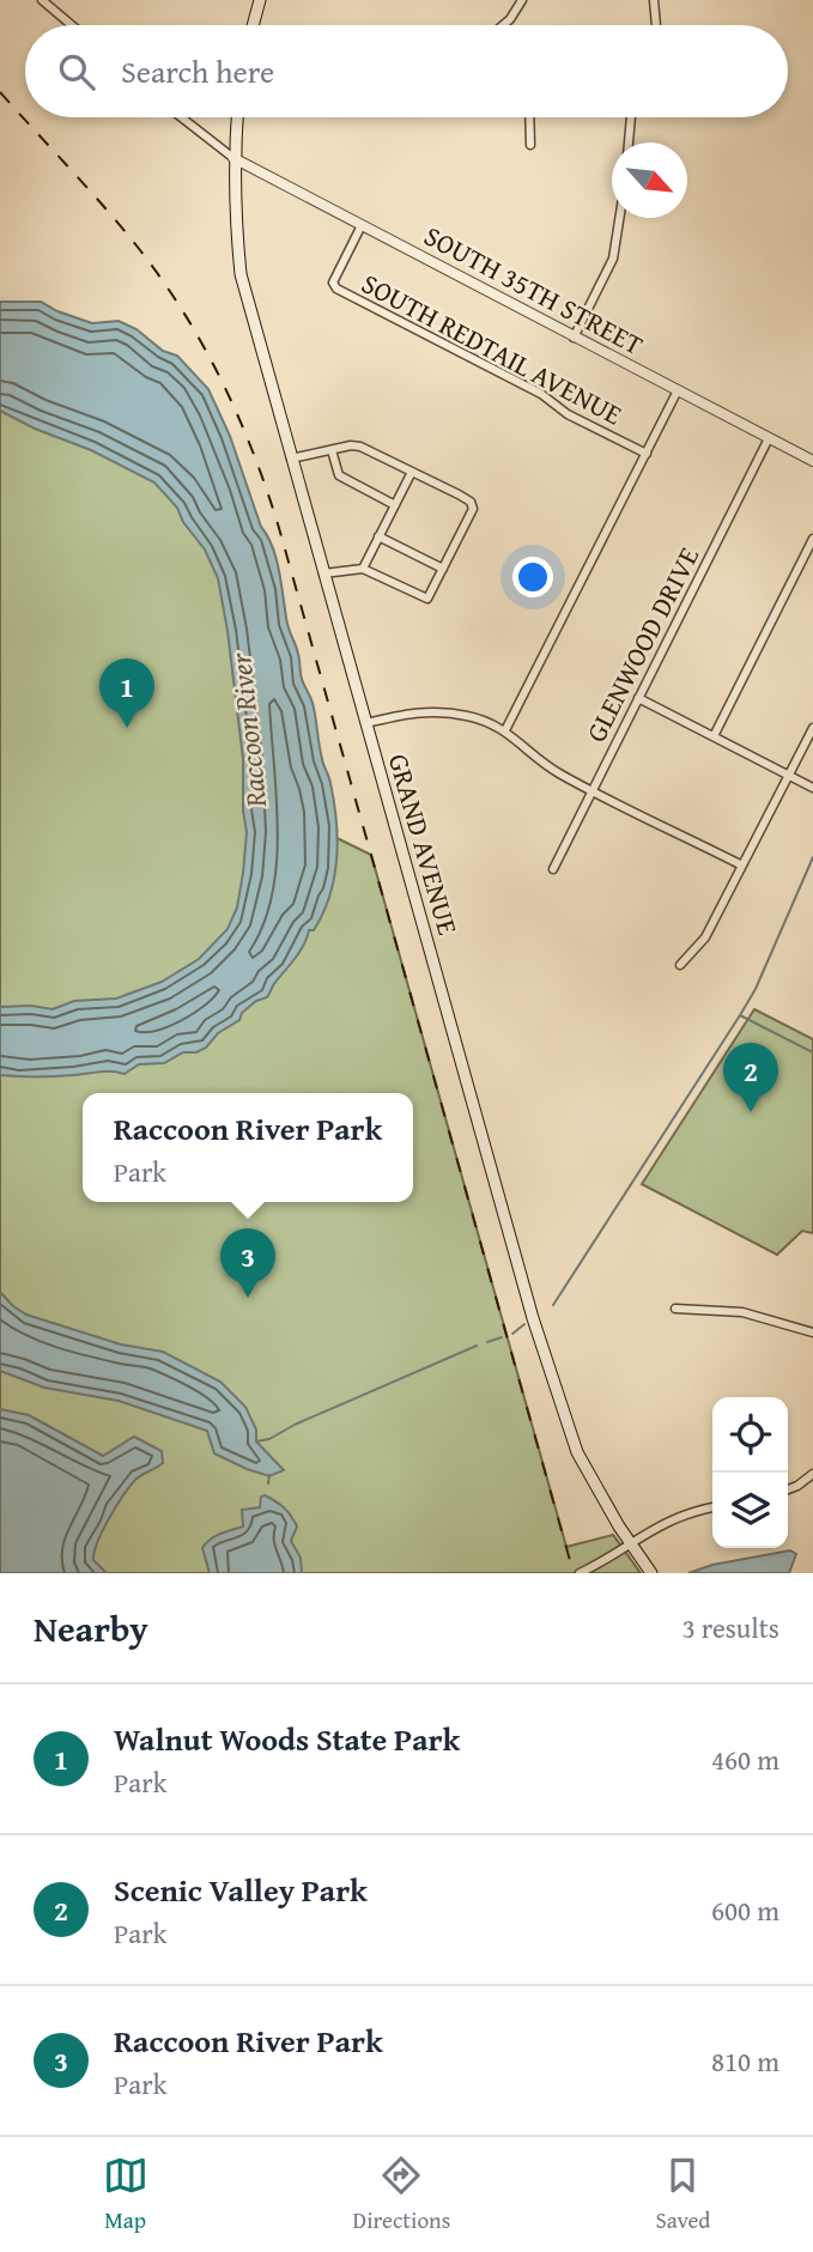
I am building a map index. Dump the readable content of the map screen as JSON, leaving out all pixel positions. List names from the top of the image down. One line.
{"streets":{"main road":["GRAND AVENUE"],"street":["SOUTH 35TH STREET","SOUTH REDTAIL AVENUE","GLENWOOD DRIVE"]},"crossings":[["SOUTH 35TH STREET","SOUTH REDTAIL AVENUE"],["SOUTH 35TH STREET","GLENWOOD DRIVE"],["SOUTH 35TH STREET","GRAND AVENUE"]],"water":["Raccoon River"],"north":"bottom right","page":{"search":"Search here","pins":["1","2","3"],"popup":["Raccoon River Park","Park"],"heading":["Nearby","3 results"],"list":[{"mark":"1","name":"Walnut Woods State Park","note":"Park","value":"460 m"},{"mark":"2","name":"Scenic Valley Park","note":"Park","value":"600 m"},{"mark":"3","name":"Raccoon River Park","note":"Park","value":"810 m"}],"nav":["Map","Directions","Saved"]}}
